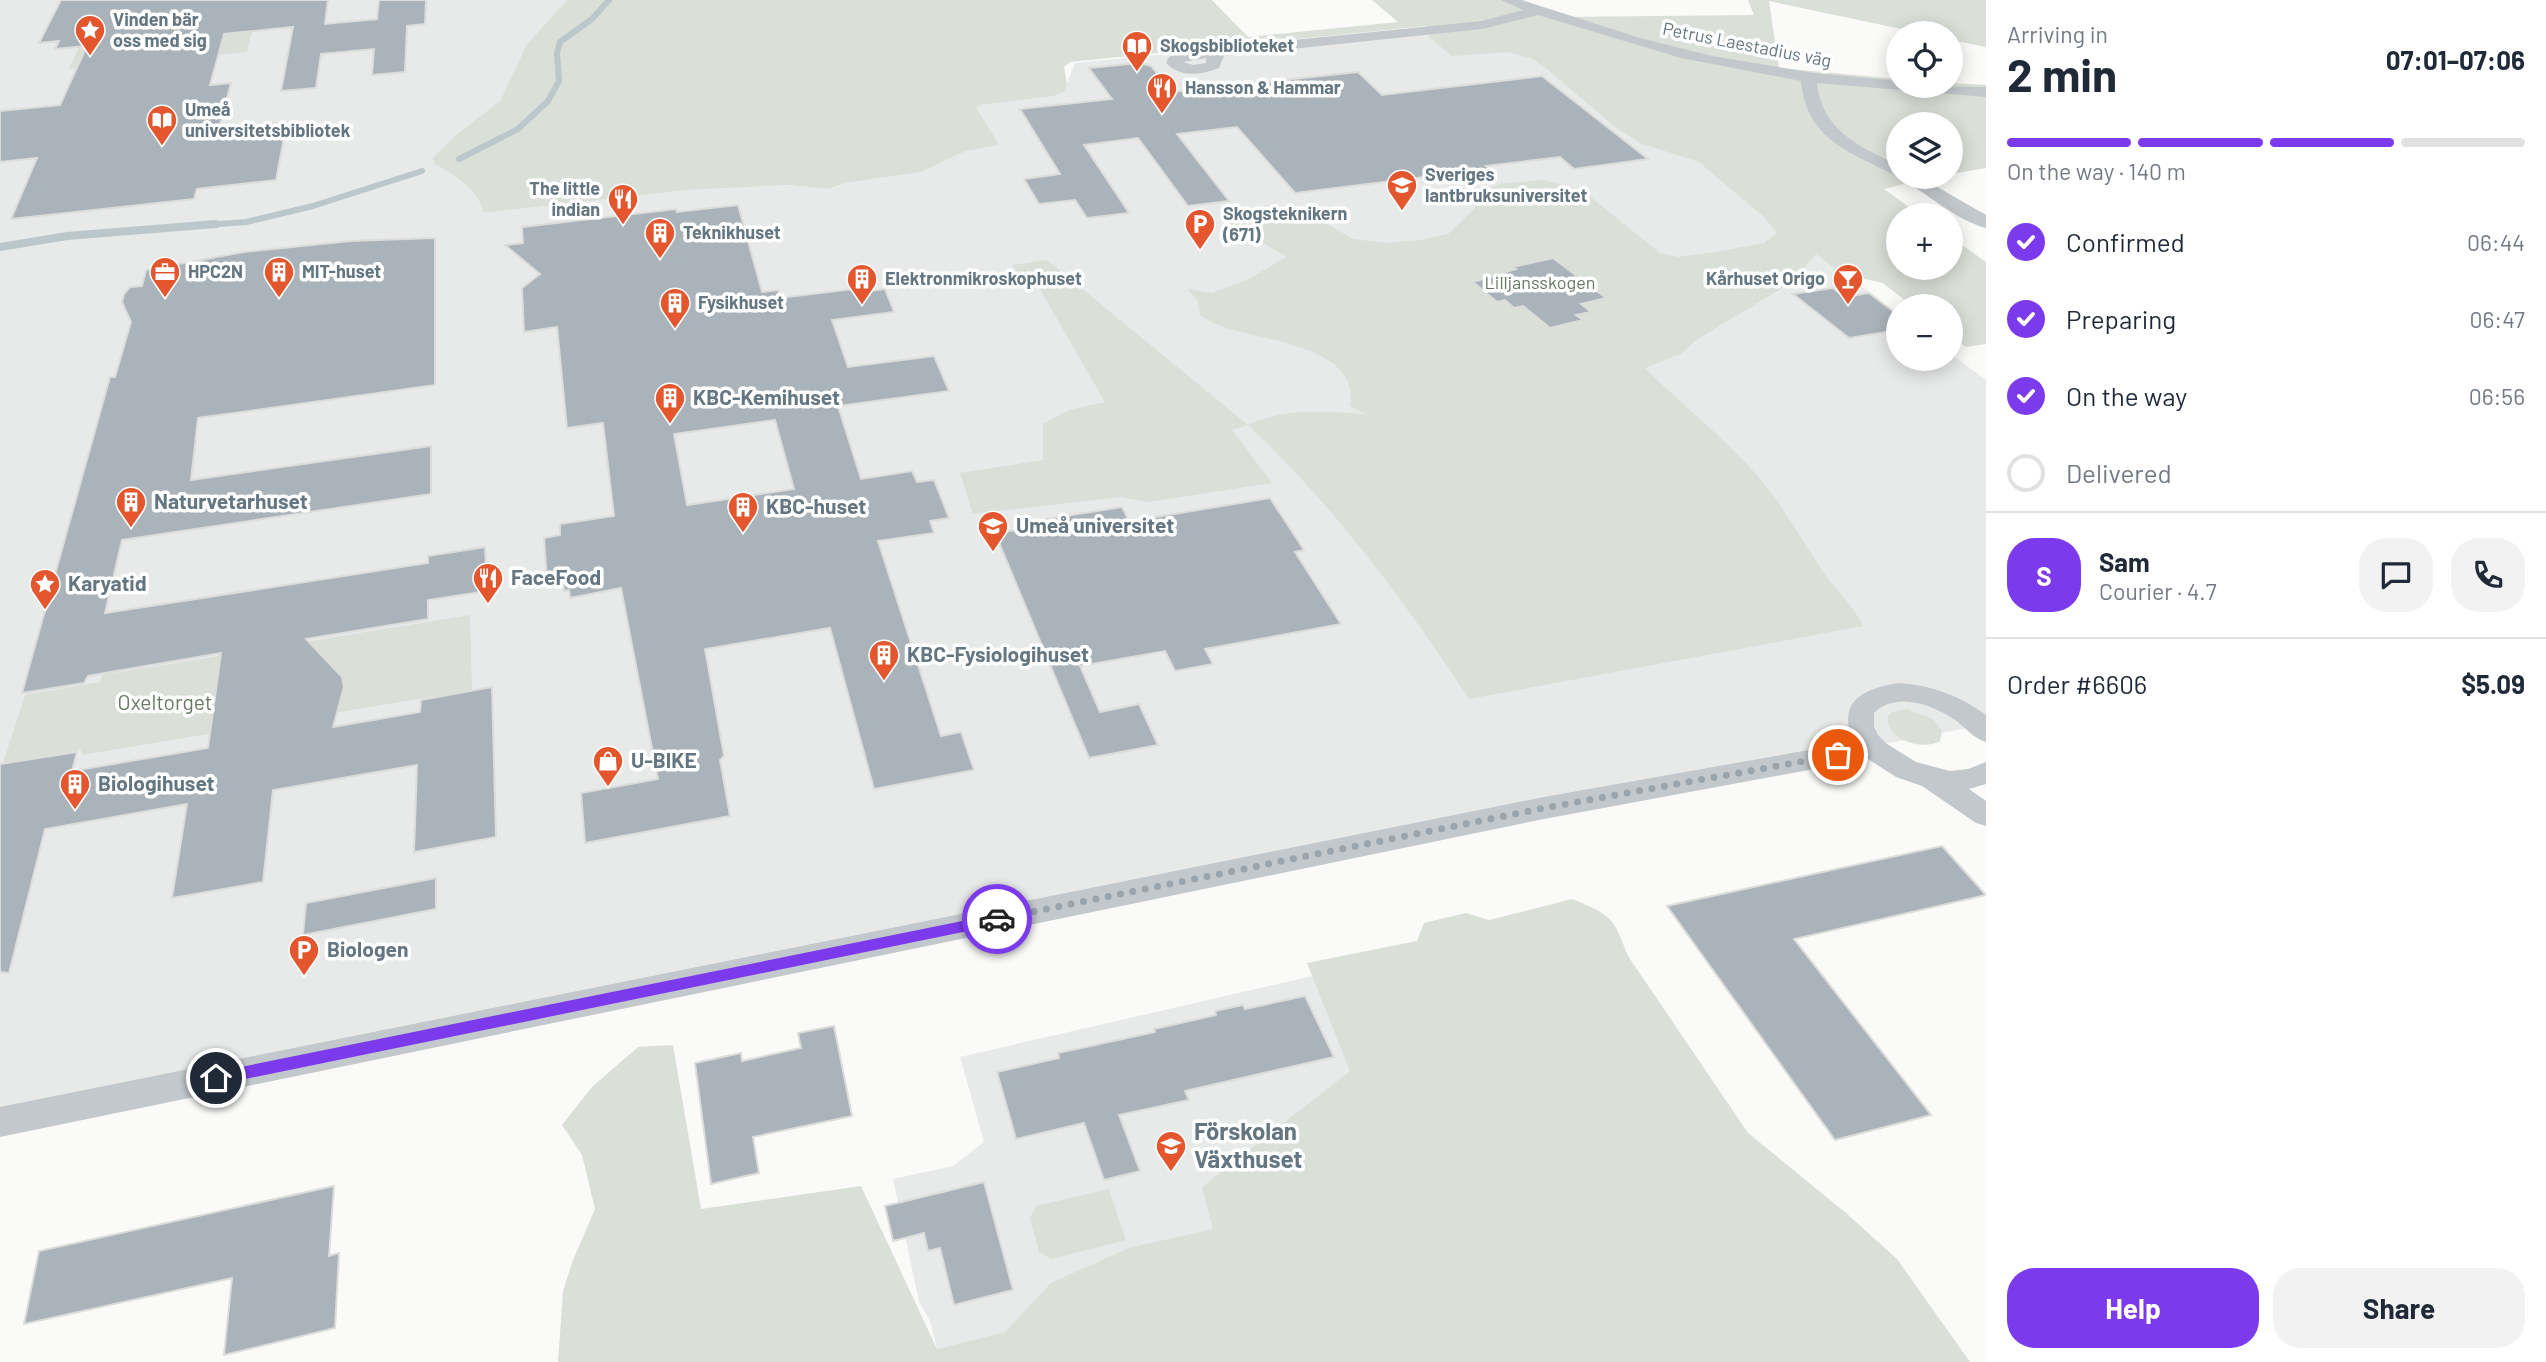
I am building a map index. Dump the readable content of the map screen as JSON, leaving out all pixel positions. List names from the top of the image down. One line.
{"streets":{"street":["Petrus Laestadius väg"]},"parks":["Lilljansskogen","Oxeltorget"],"places":{"place":["Vinden bär oss med sig","Karyatid"],"library":["Skogsbiblioteket","Umeå universitetsbibliotek"],"restaurant":["Hansson & Hammar","The little indian","FaceFood"],"school or university":["Sveriges lantbruksuniversitet","Umeå universitet","Förskolan Växthuset"],"parking":["Skogsteknikern (671)","Biologen"],"building":["Teknikhuset","MIT-huset","Elektronmikroskophuset","Fysikhuset","KBC-Kemihuset","Naturvetarhuset","KBC-huset","KBC-Fysiologihuset","Biologihuset"],"office":["HPC2N"],"bar":["Kårhuset Origo"],"shop":["U-BIKE"]},"page":{"heading":["2 min","Arriving in","07:01–07:06"],"panel":["Sam","Courier · 4.7","Order #6606","$5.09"],"map_buttons":["+","−"],"bar":"On the way · 140 m","list":[["Confirmed","06:44"],["Preparing","06:47"],["On the way","06:56"],"Delivered"],"round":"S","buttons":["Help","Share"]}}
